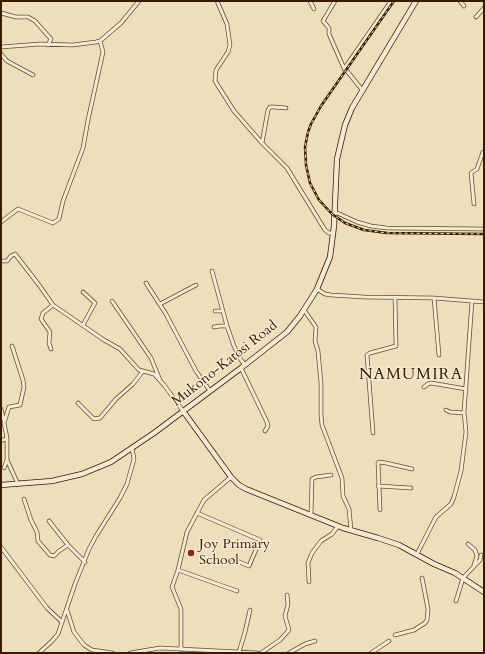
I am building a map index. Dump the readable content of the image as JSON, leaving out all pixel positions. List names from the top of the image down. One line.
{"streets":{"main road":["Mukono-Katosi Road"]},"districts":["NAMUMIRA"],"places":["Joy Primary School"]}
